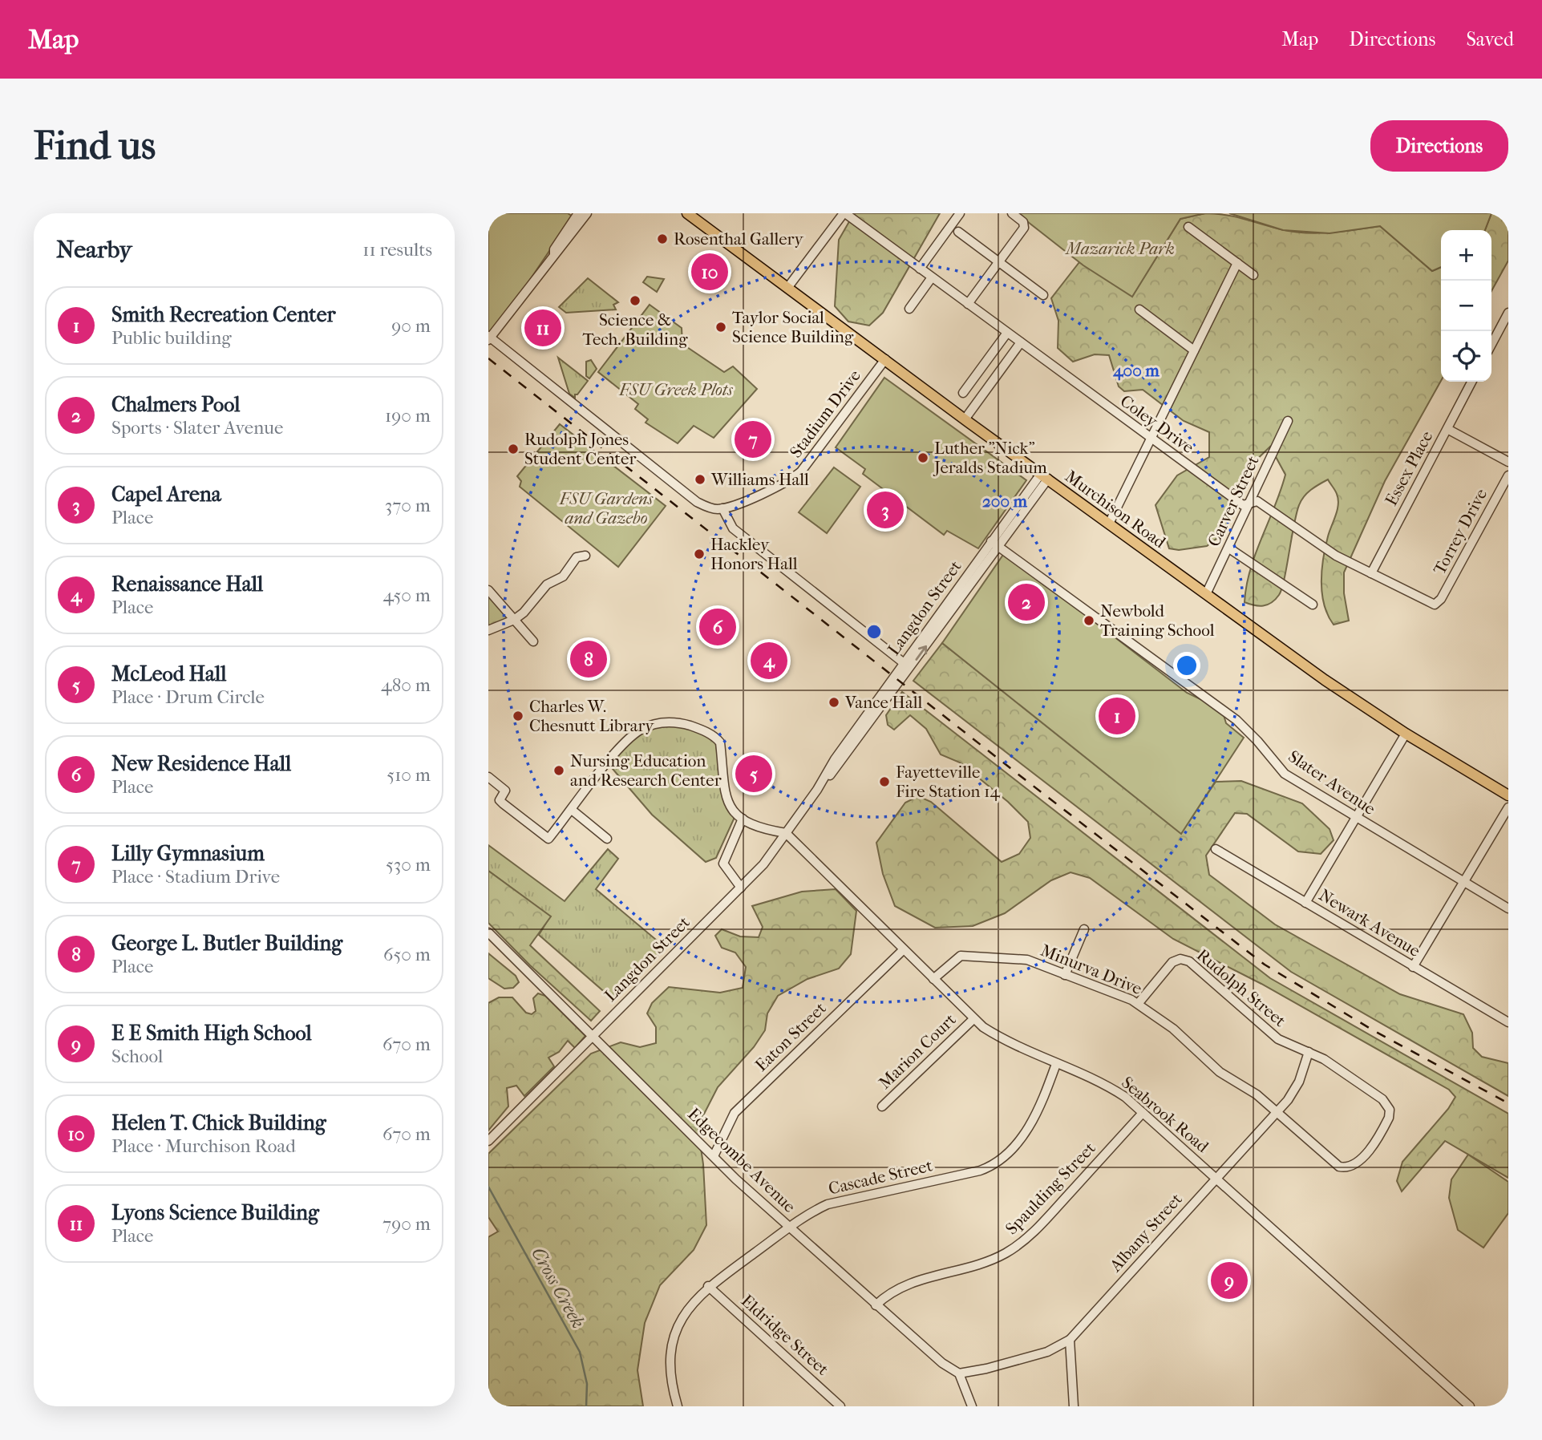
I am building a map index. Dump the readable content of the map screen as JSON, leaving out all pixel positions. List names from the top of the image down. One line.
{"streets":{"main road":["Murchison Road"],"street":["Stadium Drive","Coley Drive","Essex Place","Carver Street","Torrey Drive","Langdon Street","Slater Avenue","Newark Avenue","Minurva Drive","Rudolph Street","Eaton Street","Marion Court","Seabrook Road","Edgecombe Avenue","Cascade Street","Spaulding Street","Albany Street","Eldridge Street"]},"crossings":[["Stadium Drive","Murchison Road"],["Coley Drive","Essex Place"],["Coley Drive","Carver Street"],["Coley Drive","Torrey Drive"],["Carver Street","Murchison Road"],["Murchison Road","Langdon Street"],["Langdon Street","Slater Avenue"],["Langdon Street","Seabrook Road"],["Langdon Street","Edgecombe Avenue"],["Minurva Drive","Rudolph Street"],["Minurva Drive","Seabrook Road"],["Minurva Drive","Albany Street"],["Rudolph Street","Albany Street"],["Eaton Street","Seabrook Road"],["Eaton Street","Edgecombe Avenue"],["Marion Court","Seabrook Road"],["Seabrook Road","Cascade Street"],["Seabrook Road","Spaulding Street"],["Seabrook Road","Albany Street"],["Edgecombe Avenue","Cascade Street"],["Edgecombe Avenue","Spaulding Street"],["Edgecombe Avenue","Albany Street"],["Cascade Street","Eldridge Street"]],"water":["Cross Creek"],"parks":["Mazarick Park","FSU Greek Plots","FSU Gardens and Gazebo"],"places":["Rosenthal Gallery","Science & Tech. Building","Taylor Social Science Building","Rudolph Jones Student Center","Luther \"Nick\" Jeralds Stadium","Williams Hall","Hackley Honors Hall","Newbold Training School","Vance Hall","Charles W. Chesnutt Library","Nursing Education and Research Center","Fayetteville Fire Station 14"],"page":{"header":"Map","nav":["Map","Directions","Saved"],"buttons":"Directions","title":"Find us","heading":["Nearby","11 results"],"map_buttons":["+","−"],"pins":["10","11","7","3","2","6","8","4","1","5","9"],"list":[{"mark":"1","name":"Smith Recreation Center","note":"Public building","value":"90 m"},{"mark":"2","name":"Chalmers Pool","note":"Sports · Slater Avenue","value":"190 m"},{"mark":"3","name":"Capel Arena","note":"Place","value":"370 m"},{"mark":"4","name":"Renaissance Hall","note":"Place","value":"450 m"},{"mark":"5","name":"McLeod Hall","note":"Place · Drum Circle","value":"480 m"},{"mark":"6","name":"New Residence Hall","note":"Place","value":"510 m"},{"mark":"7","name":"Lilly Gymnasium","note":"Place · Stadium Drive","value":"530 m"},{"mark":"8","name":"George L. Butler Building","note":"Place","value":"650 m"},{"mark":"9","name":"E E Smith High School","note":"School","value":"670 m"},{"mark":"10","name":"Helen T. Chick Building","note":"Place · Murchison Road","value":"670 m"},{"mark":"11","name":"Lyons Science Building","note":"Place","value":"790 m"}]},"rings":["400 m","200 m"]}
